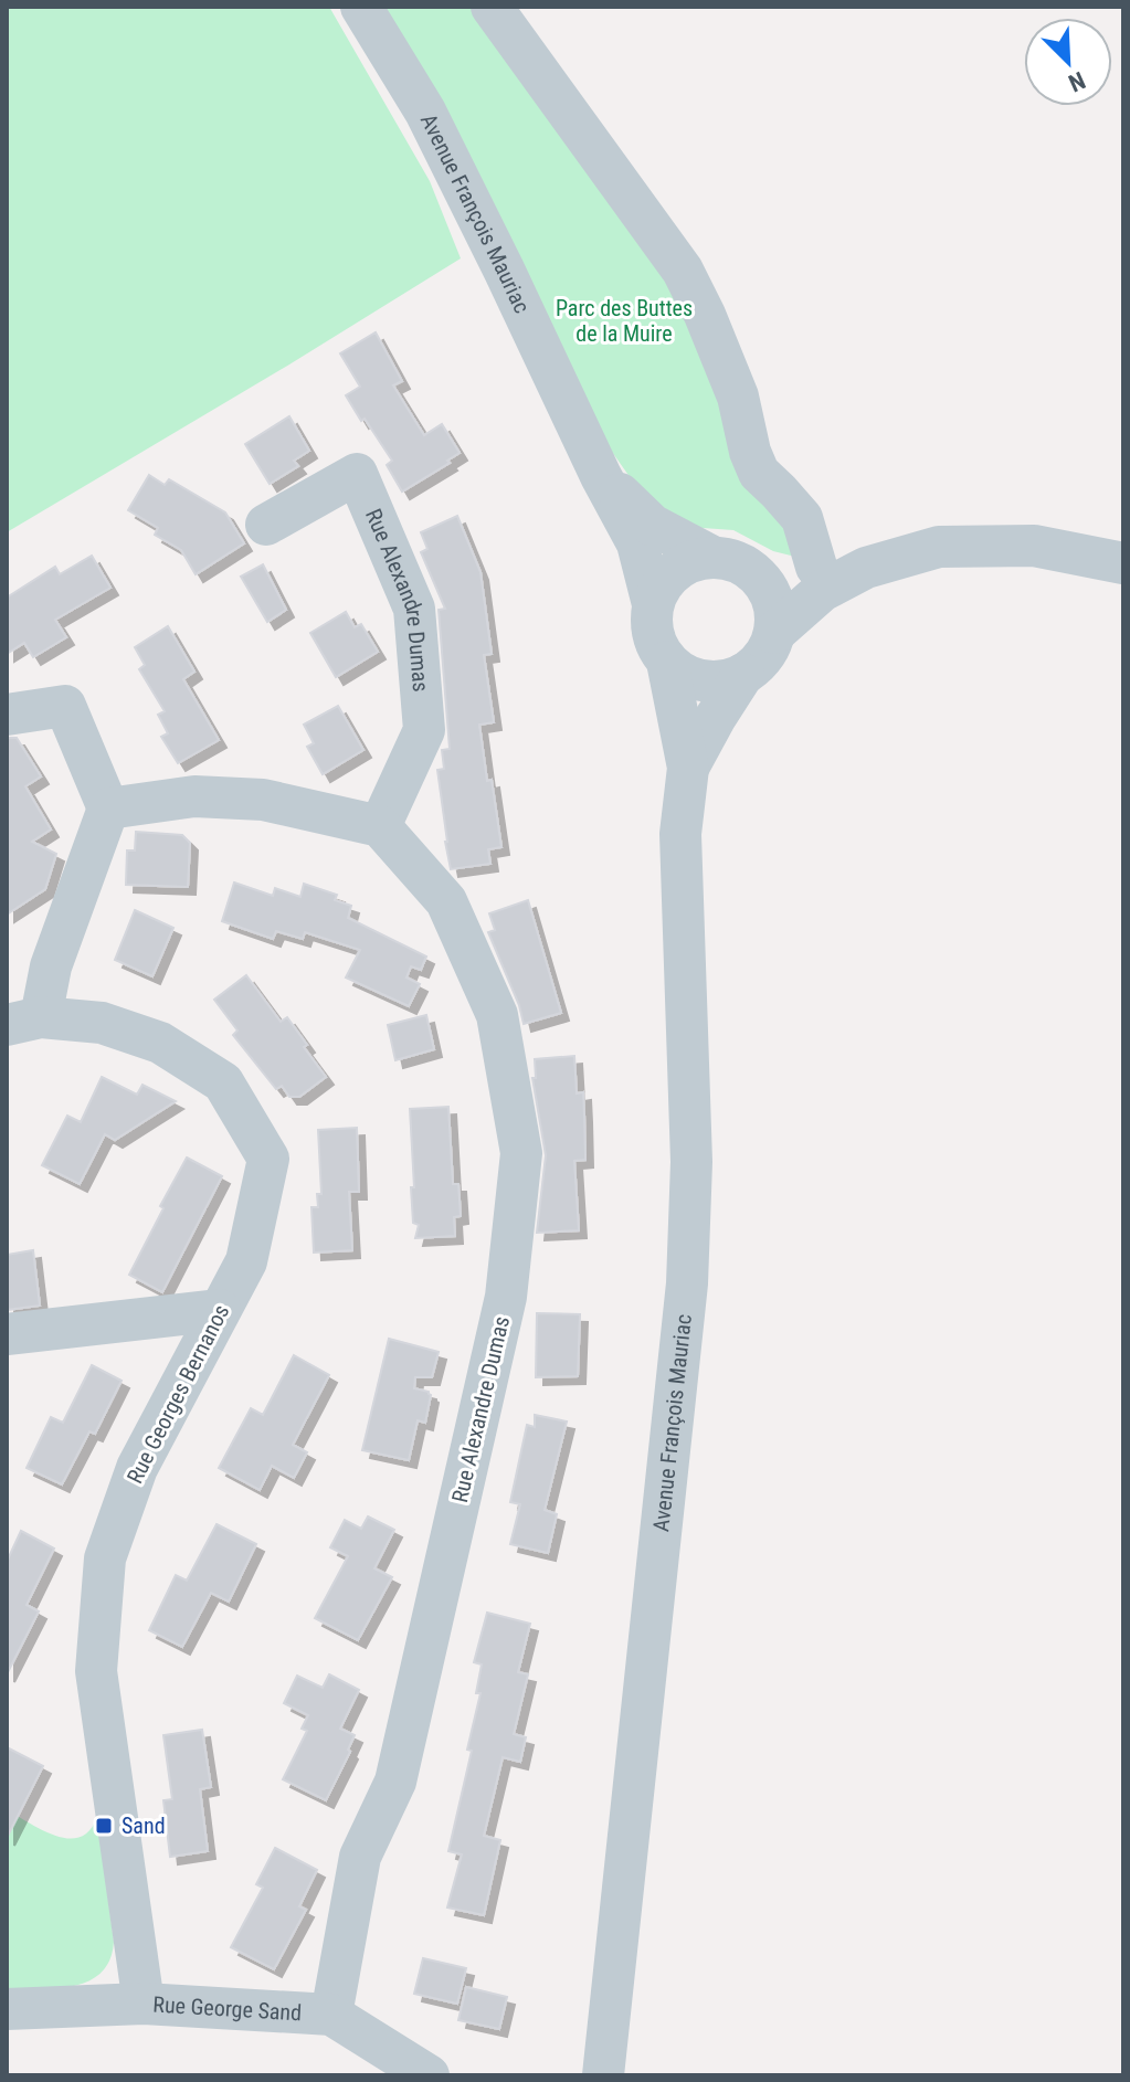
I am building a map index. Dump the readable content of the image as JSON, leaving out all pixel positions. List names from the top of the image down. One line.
{"streets":{"street":["Avenue François Mauriac","Rue Alexandre Dumas","Rue Georges Bernanos","Rue George Sand"]},"crossings":[["Rue Alexandre Dumas","Rue George Sand"],["Rue Georges Bernanos","Rue George Sand"]],"parks":["Parc des Buttes de la Muire"],"places":{"transit":["Sand"]},"north":"bottom right"}
